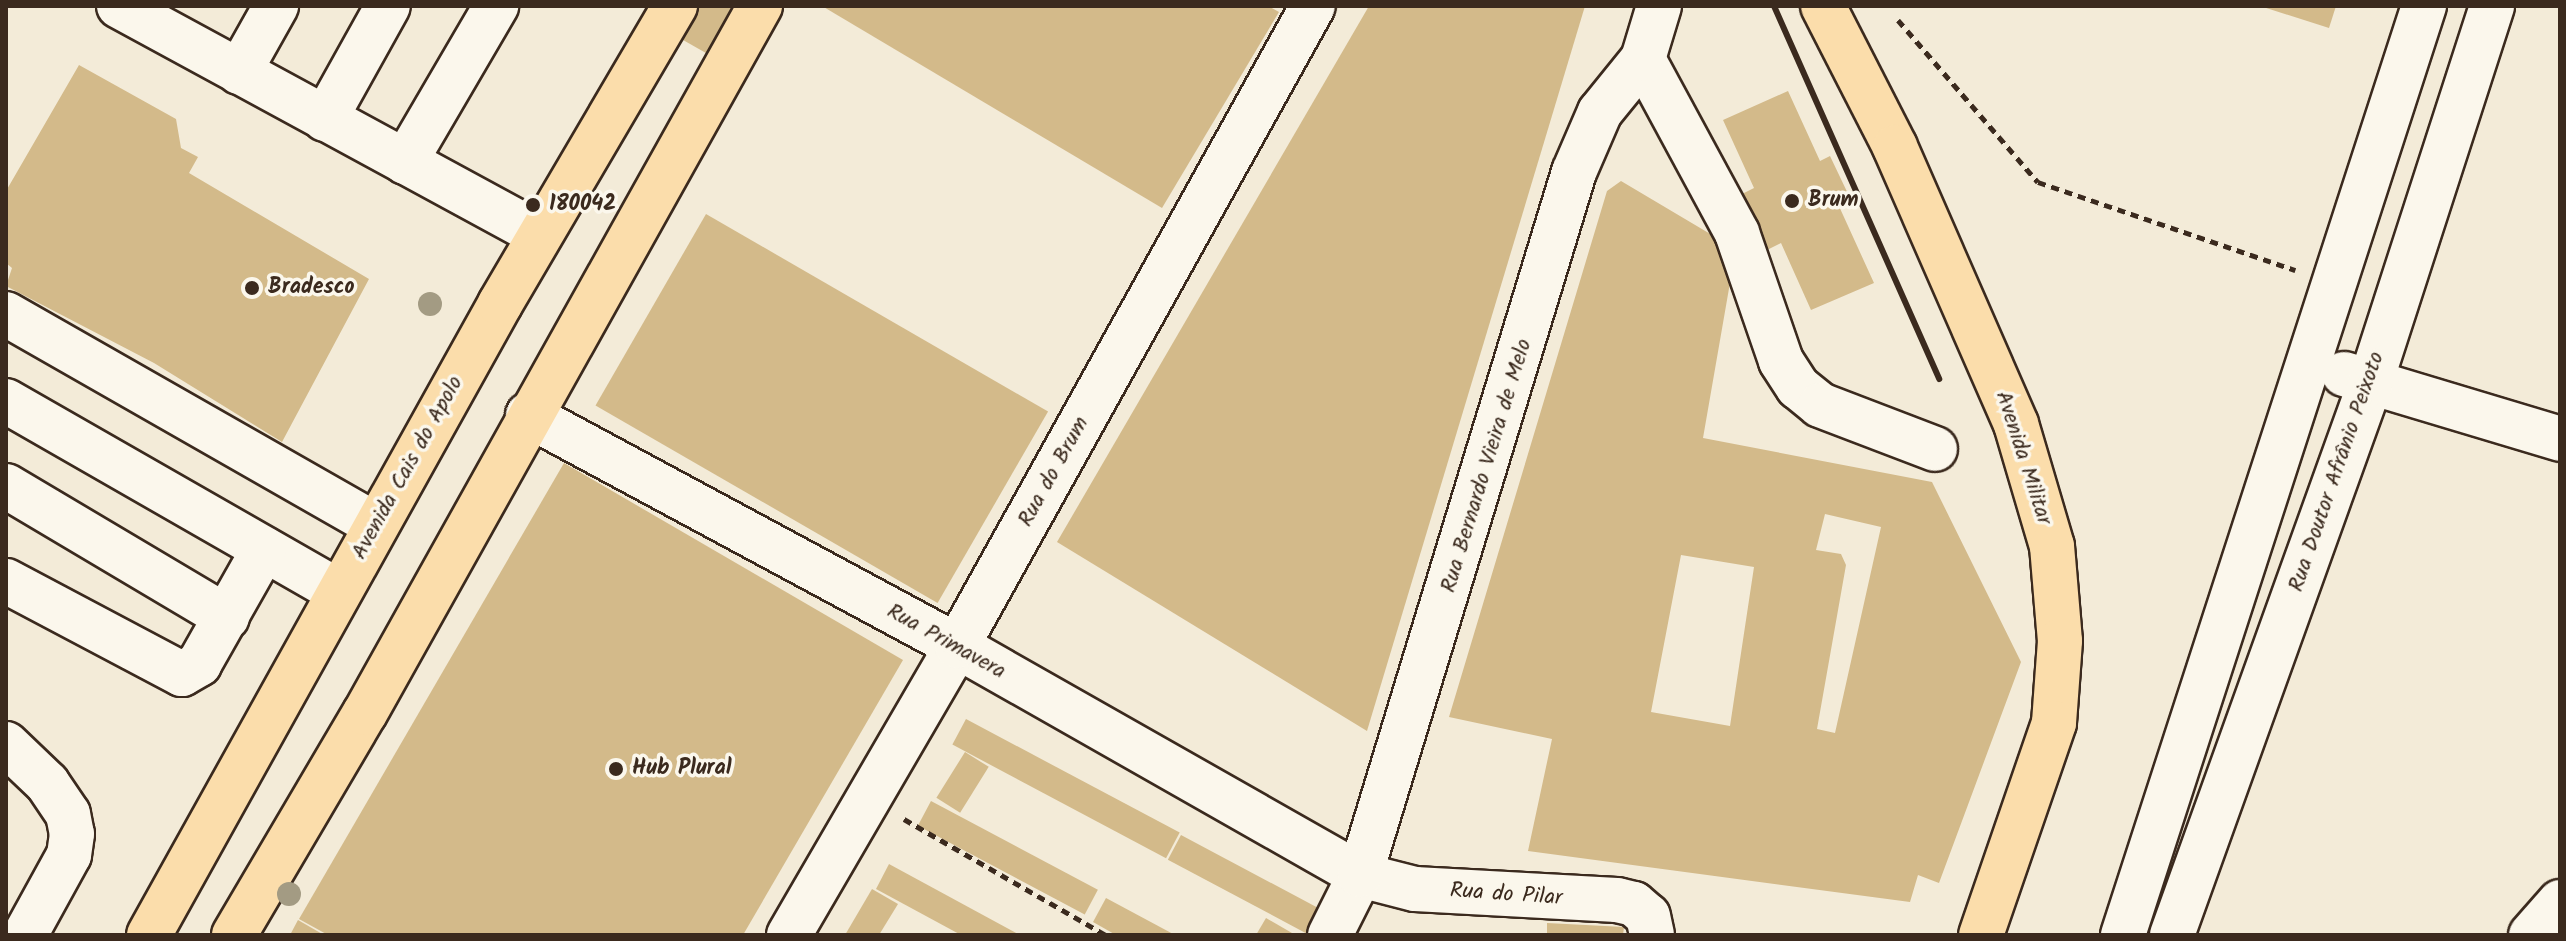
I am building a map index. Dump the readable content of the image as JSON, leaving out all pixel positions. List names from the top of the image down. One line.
{"streets":{"main road":["Avenida Militar","Avenida Cais do Apolo"],"street":["Rua Bernardo Vieira de Melo","Rua do Brum","Rua Doutor Afrânio Peixoto","Rua Primavera","Rua do Pilar"]},"crossings":[["Rua Bernardo Vieira de Melo","Rua Primavera"],["Rua Bernardo Vieira de Melo","Rua do Pilar"],["Rua do Brum","Rua Primavera"],["Rua Primavera","Rua do Pilar"]],"places":["Brum","180042","Bradesco","Hub Plural"]}
